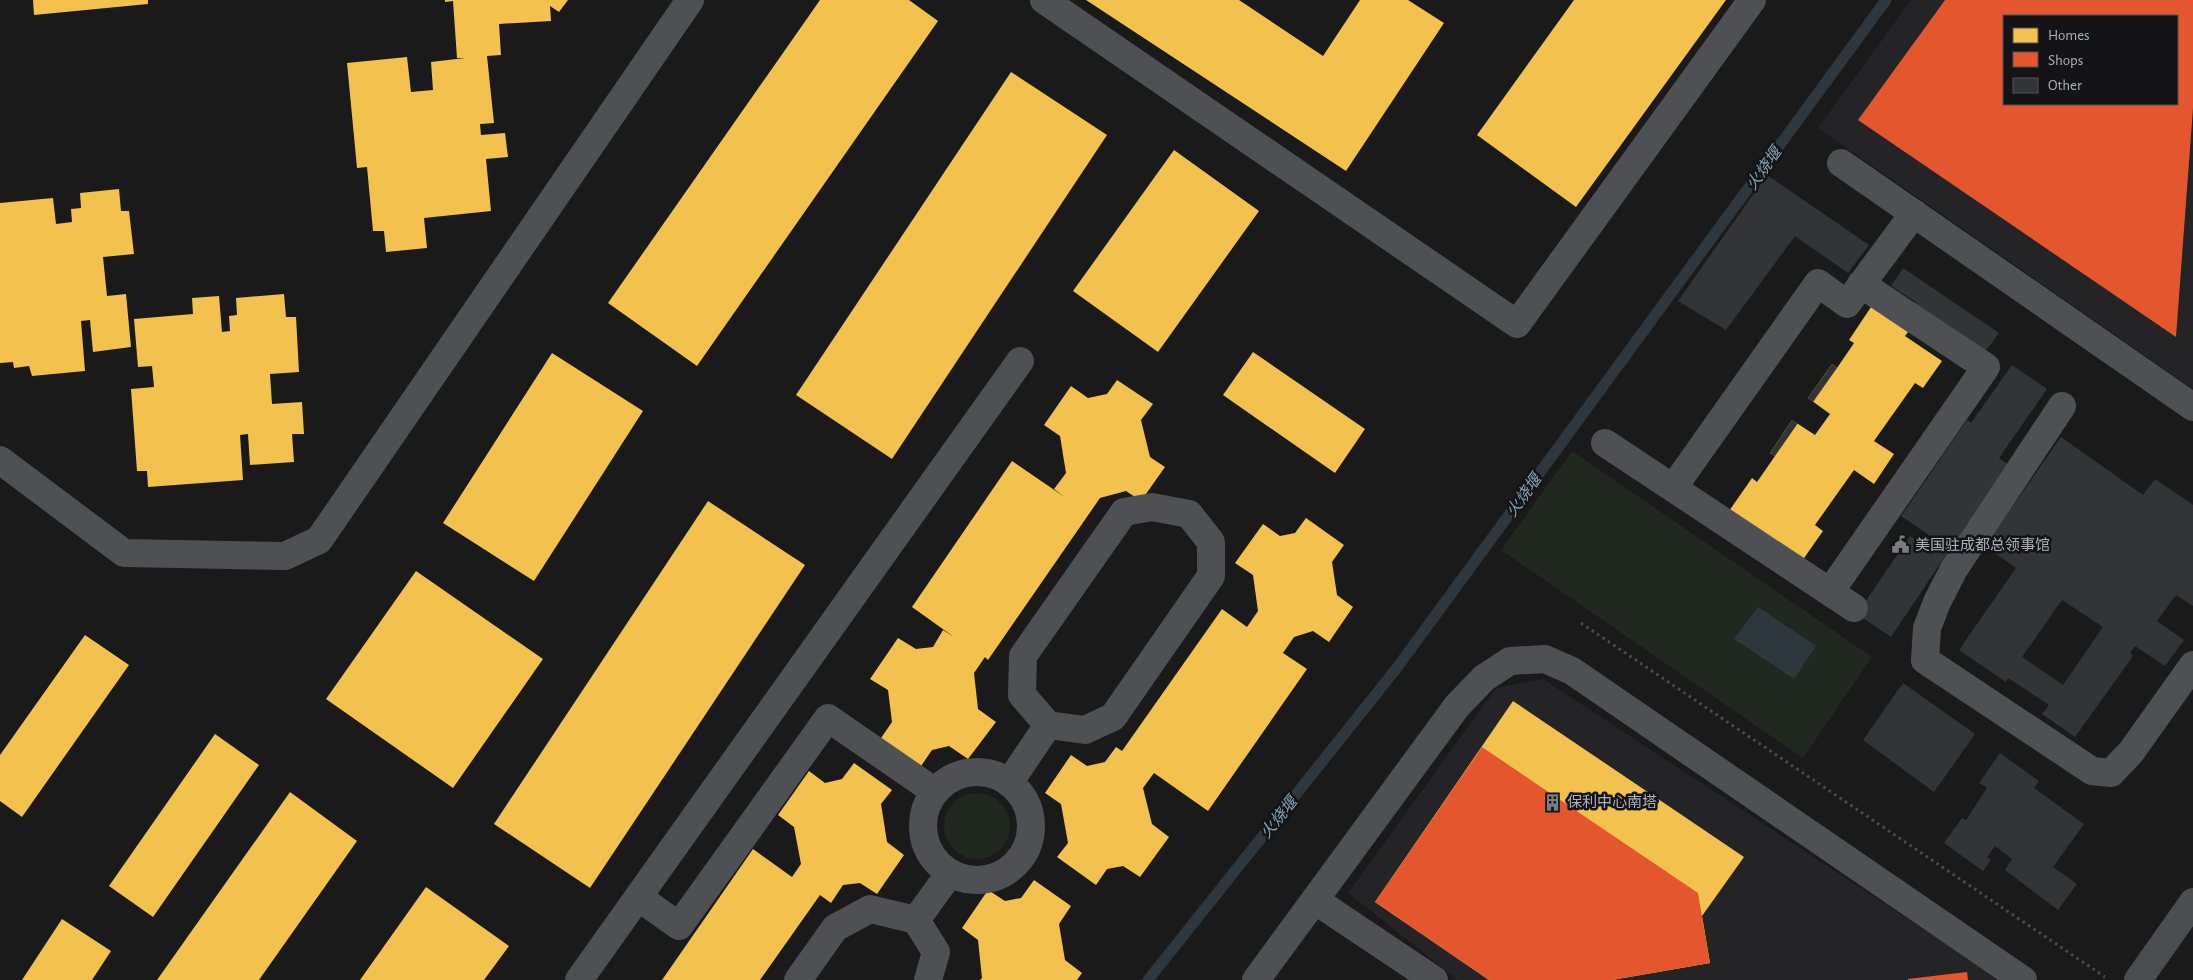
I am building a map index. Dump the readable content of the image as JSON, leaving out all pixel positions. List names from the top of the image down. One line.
{"water":["火烧堰"],"places":{"public building":["美国驻成都总领事馆"],"building":["保利中心南塔"]},"legend":["Homes","Shops","Other"]}
